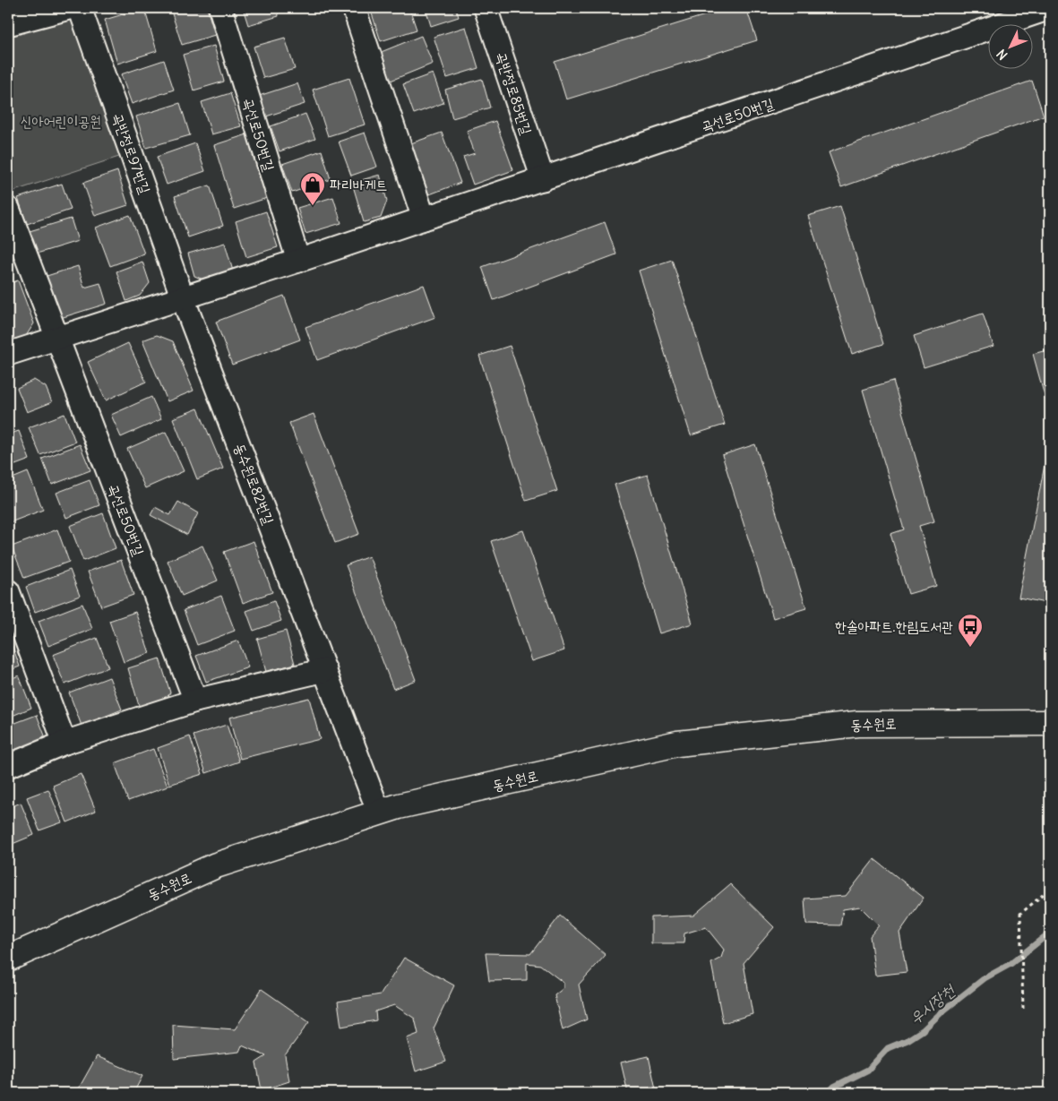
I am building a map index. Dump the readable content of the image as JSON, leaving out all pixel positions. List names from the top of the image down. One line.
{"streets":{"main road":["동수원로"],"street":["곡반정로85번길","곡선로50번길","곡반정로97번길","동수원로82번길"]},"crossings":[["곡반정로85번길","곡선로50번길"],["곡선로50번길","곡반정로97번길"],["곡선로50번길","동수원로82번길"],["곡반정로97번길","동수원로82번길"],["동수원로82번길","동수원로"]],"water":["우시장천"],"parks":["신아어린이공원"],"places":{"shop":["파리바게트"],"bus stop":["한솔아파트.한림도서관"]},"north":"bottom left"}
